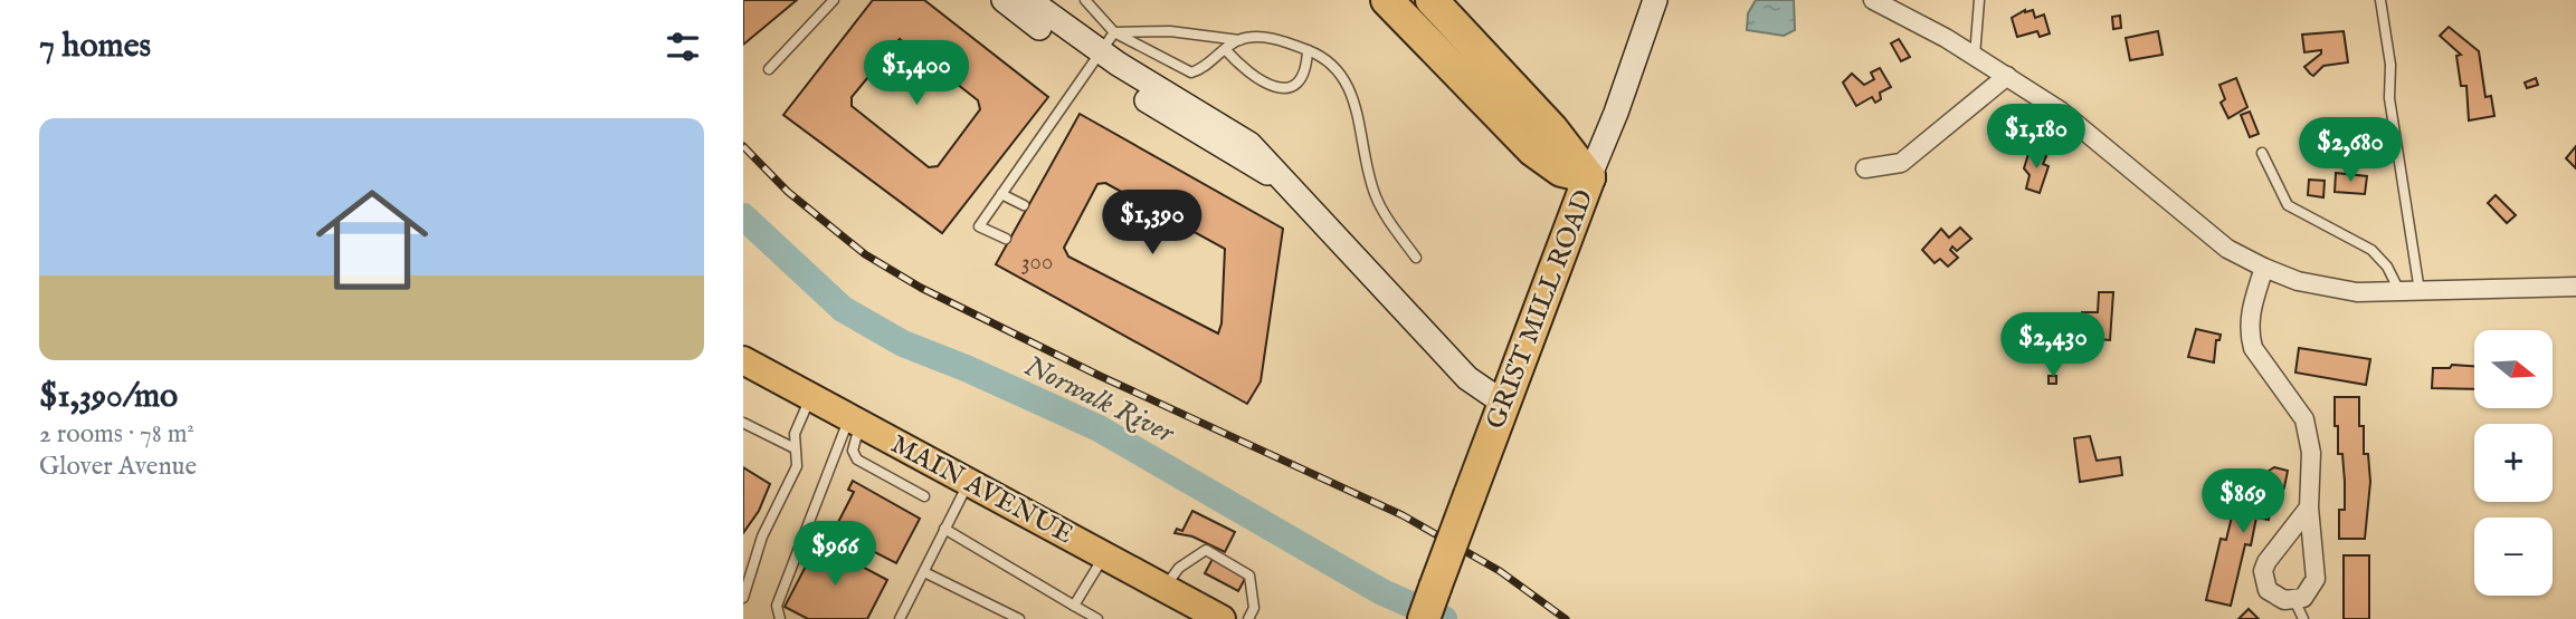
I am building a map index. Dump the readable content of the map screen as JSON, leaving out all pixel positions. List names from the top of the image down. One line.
{"streets":{"highway":["GRIST MILL ROAD"],"main road":["MAIN AVENUE"]},"water":["Norwalk River"],"house_numbers":["300"],"north":"right","page":{"heading":"7 homes","price":["$1,400","$1,180","$2,680","$1,390","$2,430","$869","$966"],"list":[{"name":"$1,390/mo","note":"2 rooms · 78 m² · Glover Avenue"}],"map_buttons":["+","−"]}}
